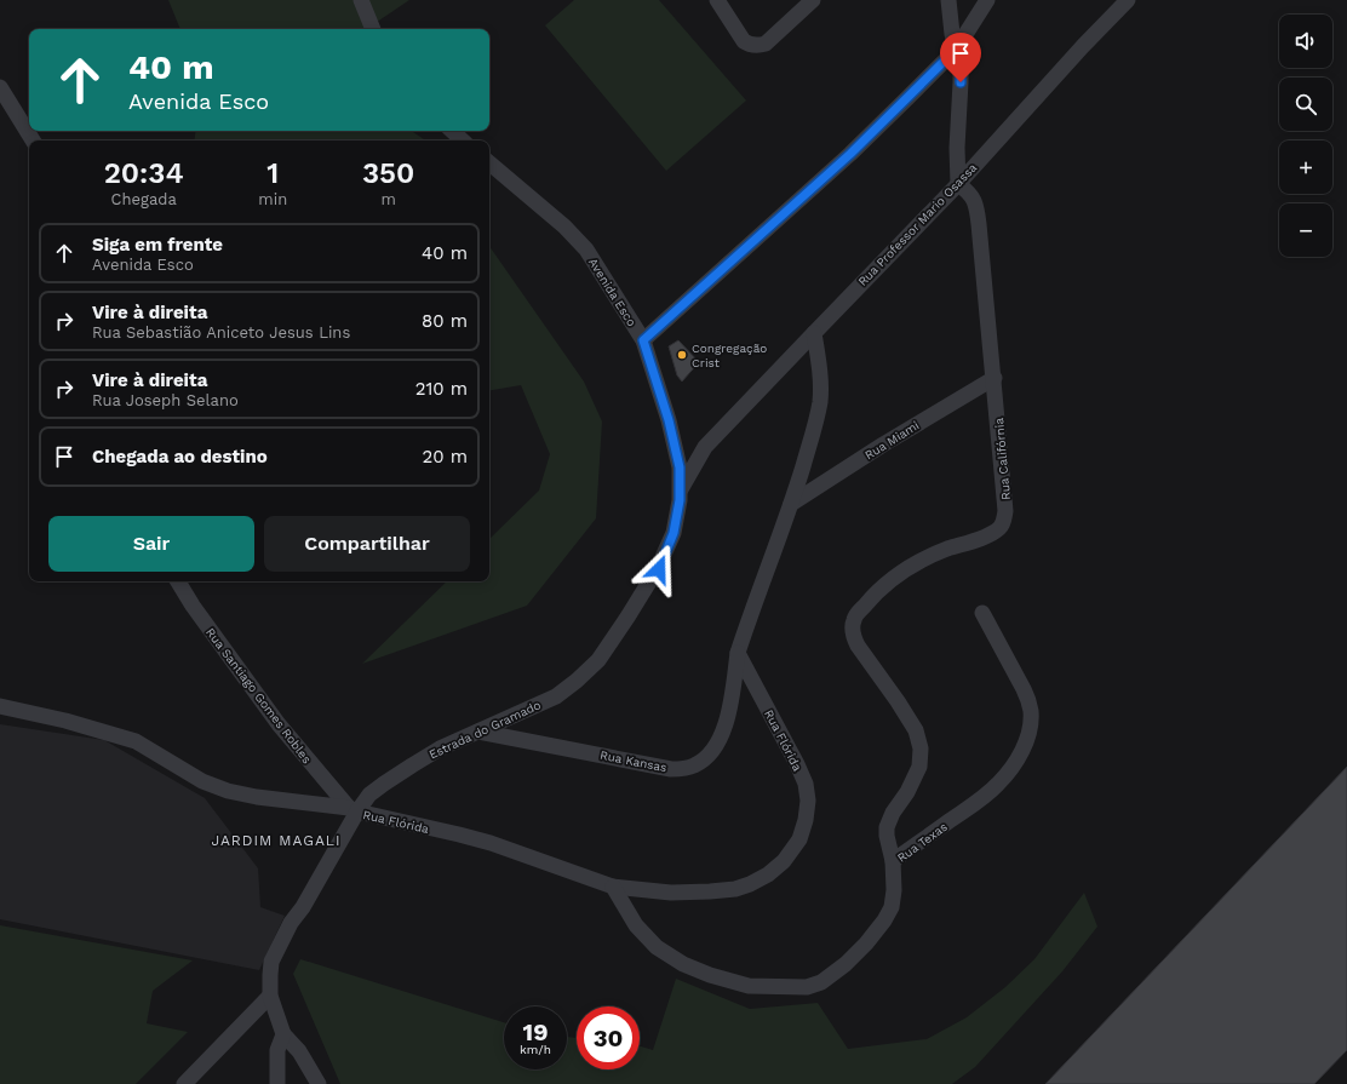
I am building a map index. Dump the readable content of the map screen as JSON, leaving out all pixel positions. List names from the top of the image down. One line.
{"streets":{"street":["Rua Professor Mario Osassa","Avenida Esco","Rua Miami","Rua Califórnia","Rua Santiago Gomes Robles","Estrada do Gramado","Rua Flórida","Rua Kansas","Rua Texas"]},"crossings":[["Rua Professor Mario Osassa","Avenida Esco"],["Rua Professor Mario Osassa","Rua Califórnia"],["Rua Professor Mario Osassa","Estrada do Gramado"],["Avenida Esco","Estrada do Gramado"],["Rua Miami","Rua Califórnia"],["Rua Califórnia","Rua Texas"],["Rua Santiago Gomes Robles","Estrada do Gramado"],["Rua Santiago Gomes Robles","Rua Flórida"],["Estrada do Gramado","Rua Flórida"],["Estrada do Gramado","Rua Kansas"],["Rua Flórida","Rua Kansas"],["Rua Flórida","Rua Texas"]],"districts":["JARDIM MAGALI"],"places":["Congregação Crist"],"page":{"map_buttons":["+","−"],"turn":["40 m","Avenida Esco"],"eta":["20:34","Chegada","1","min","350","m"],"list":[{"name":"Siga em frente","note":"Avenida Esco","value":"40 m"},{"name":"Vire à direita","note":"Rua Sebastião Aniceto Jesus Lins","value":"80 m"},{"name":"Vire à direita","note":"Rua Joseph Selano","value":"210 m"},{"name":"Chegada ao destino","value":"20 m"}],"buttons":["Sair","Compartilhar"],"speed":"19 km/h","limit":"30"}}
